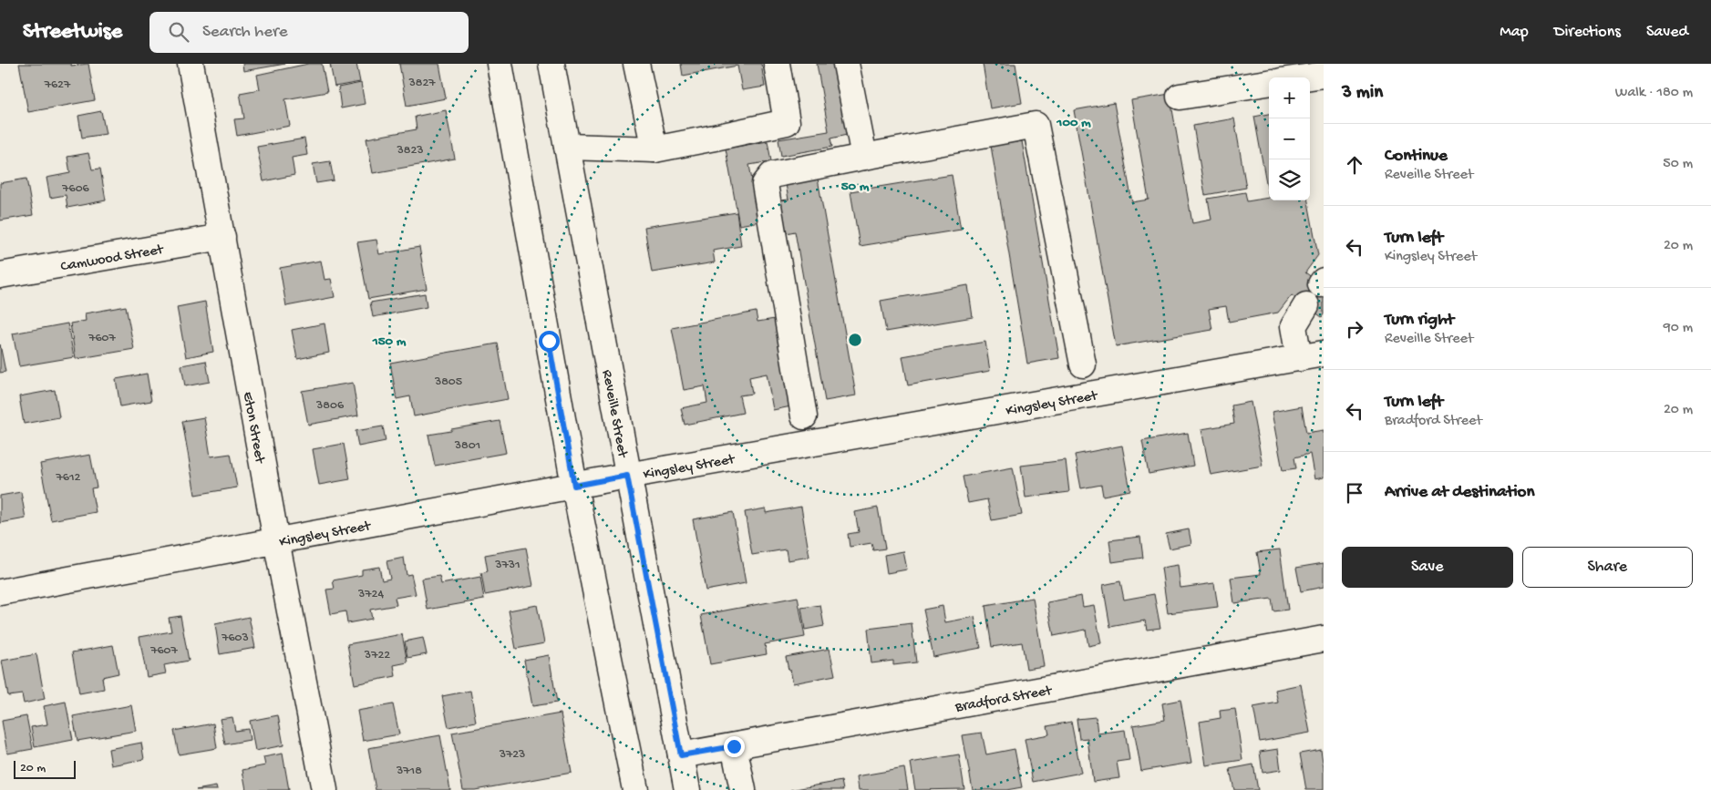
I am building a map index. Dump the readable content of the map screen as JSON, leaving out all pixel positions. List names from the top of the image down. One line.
{"streets":{"street":["Camwood Street","Kingsley Street","Reveille Street","Eton Street","Bradford Street"]},"crossings":[["Camwood Street","Eton Street"],["Kingsley Street","Reveille Street"],["Kingsley Street","Eton Street"],["Reveille Street","Bradford Street"]],"house_numbers":["3827","7627","3823","7606","7607","3805","3806","3801","7612","3731","3724","7603","7607","3722","3723","3718"],"scale_bar":"20 m","page":{"header":"Streetwise","search":"Search here","nav":["Map","Directions","Saved"],"heading":["3 min","Walk · 180 m"],"map_buttons":["+","−"],"list":[["Continue","Reveille Street","50 m"],["Turn left","Kingsley Street","20 m"],["Turn right","Reveille Street","90 m"],["Turn left","Bradford Street","20 m"],"Arrive at destination"],"buttons":["Save","Share"],"scale":"20 m"},"rings":["100 m","50 m","150 m"]}
